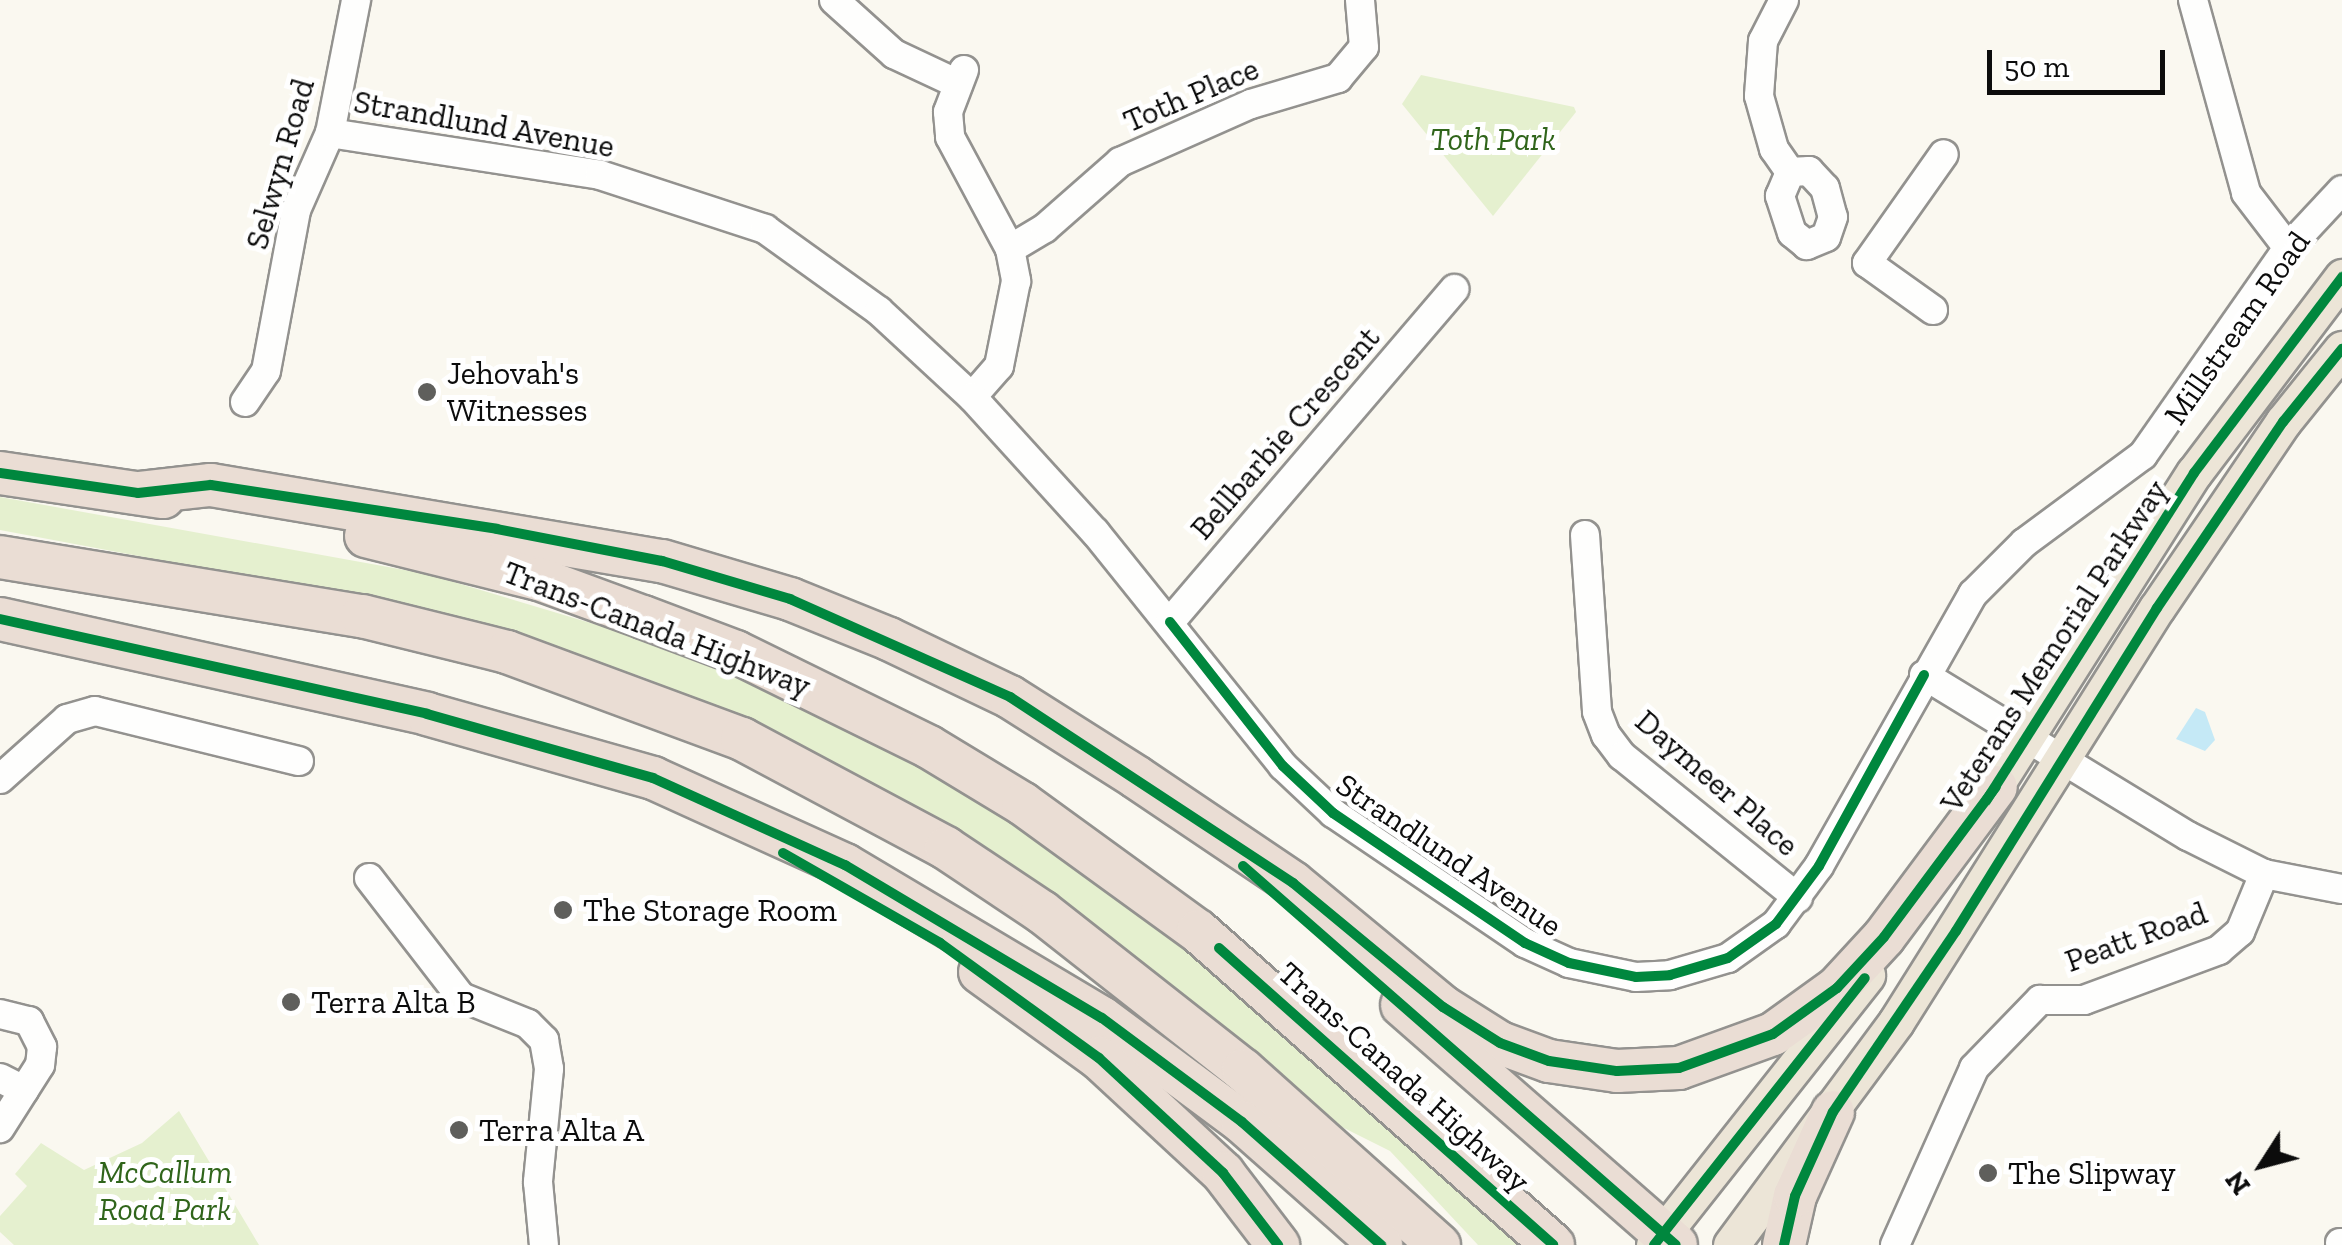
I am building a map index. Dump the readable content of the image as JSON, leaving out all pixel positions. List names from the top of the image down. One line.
{"streets":{"highway":["Trans-Canada Highway"],"main road":["Veterans Memorial Parkway"],"street":["Toth Place","Strandlund Avenue","Selwyn Road","Millstream Road","Bellbarbie Crescent","Daymeer Place","Peatt Road"]},"crossings":[["Strandlund Avenue","Selwyn Road"],["Strandlund Avenue","Millstream Road"],["Strandlund Avenue","Bellbarbie Crescent"],["Strandlund Avenue","Daymeer Place"],["Veterans Memorial Parkway","Peatt Road"]],"parks":["Toth Park","McCallum Road Park"],"places":["Jehovah's Witnesses","The Storage Room","Terra Alta B","Terra Alta A","The Slipway"],"scale_bar":"50 m","north":"bottom left"}
